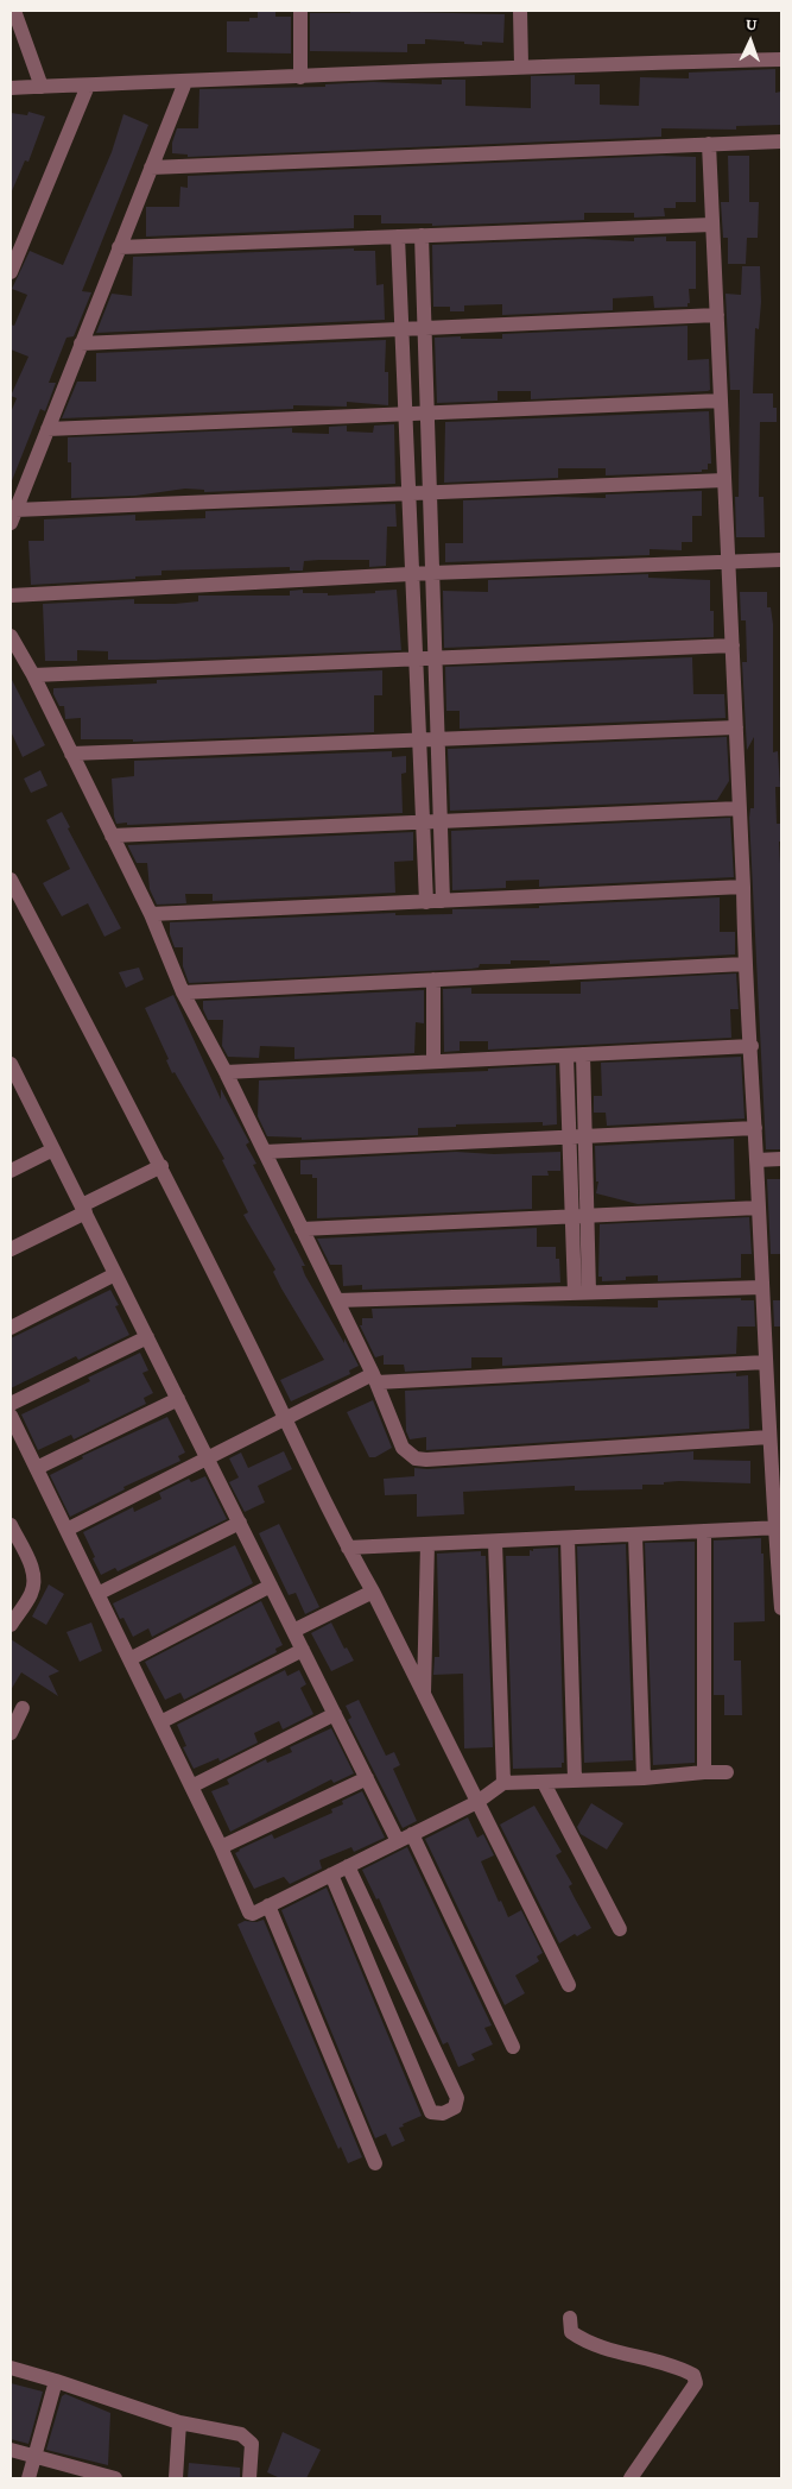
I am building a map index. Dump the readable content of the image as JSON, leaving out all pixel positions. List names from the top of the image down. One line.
{"north":"top"}
